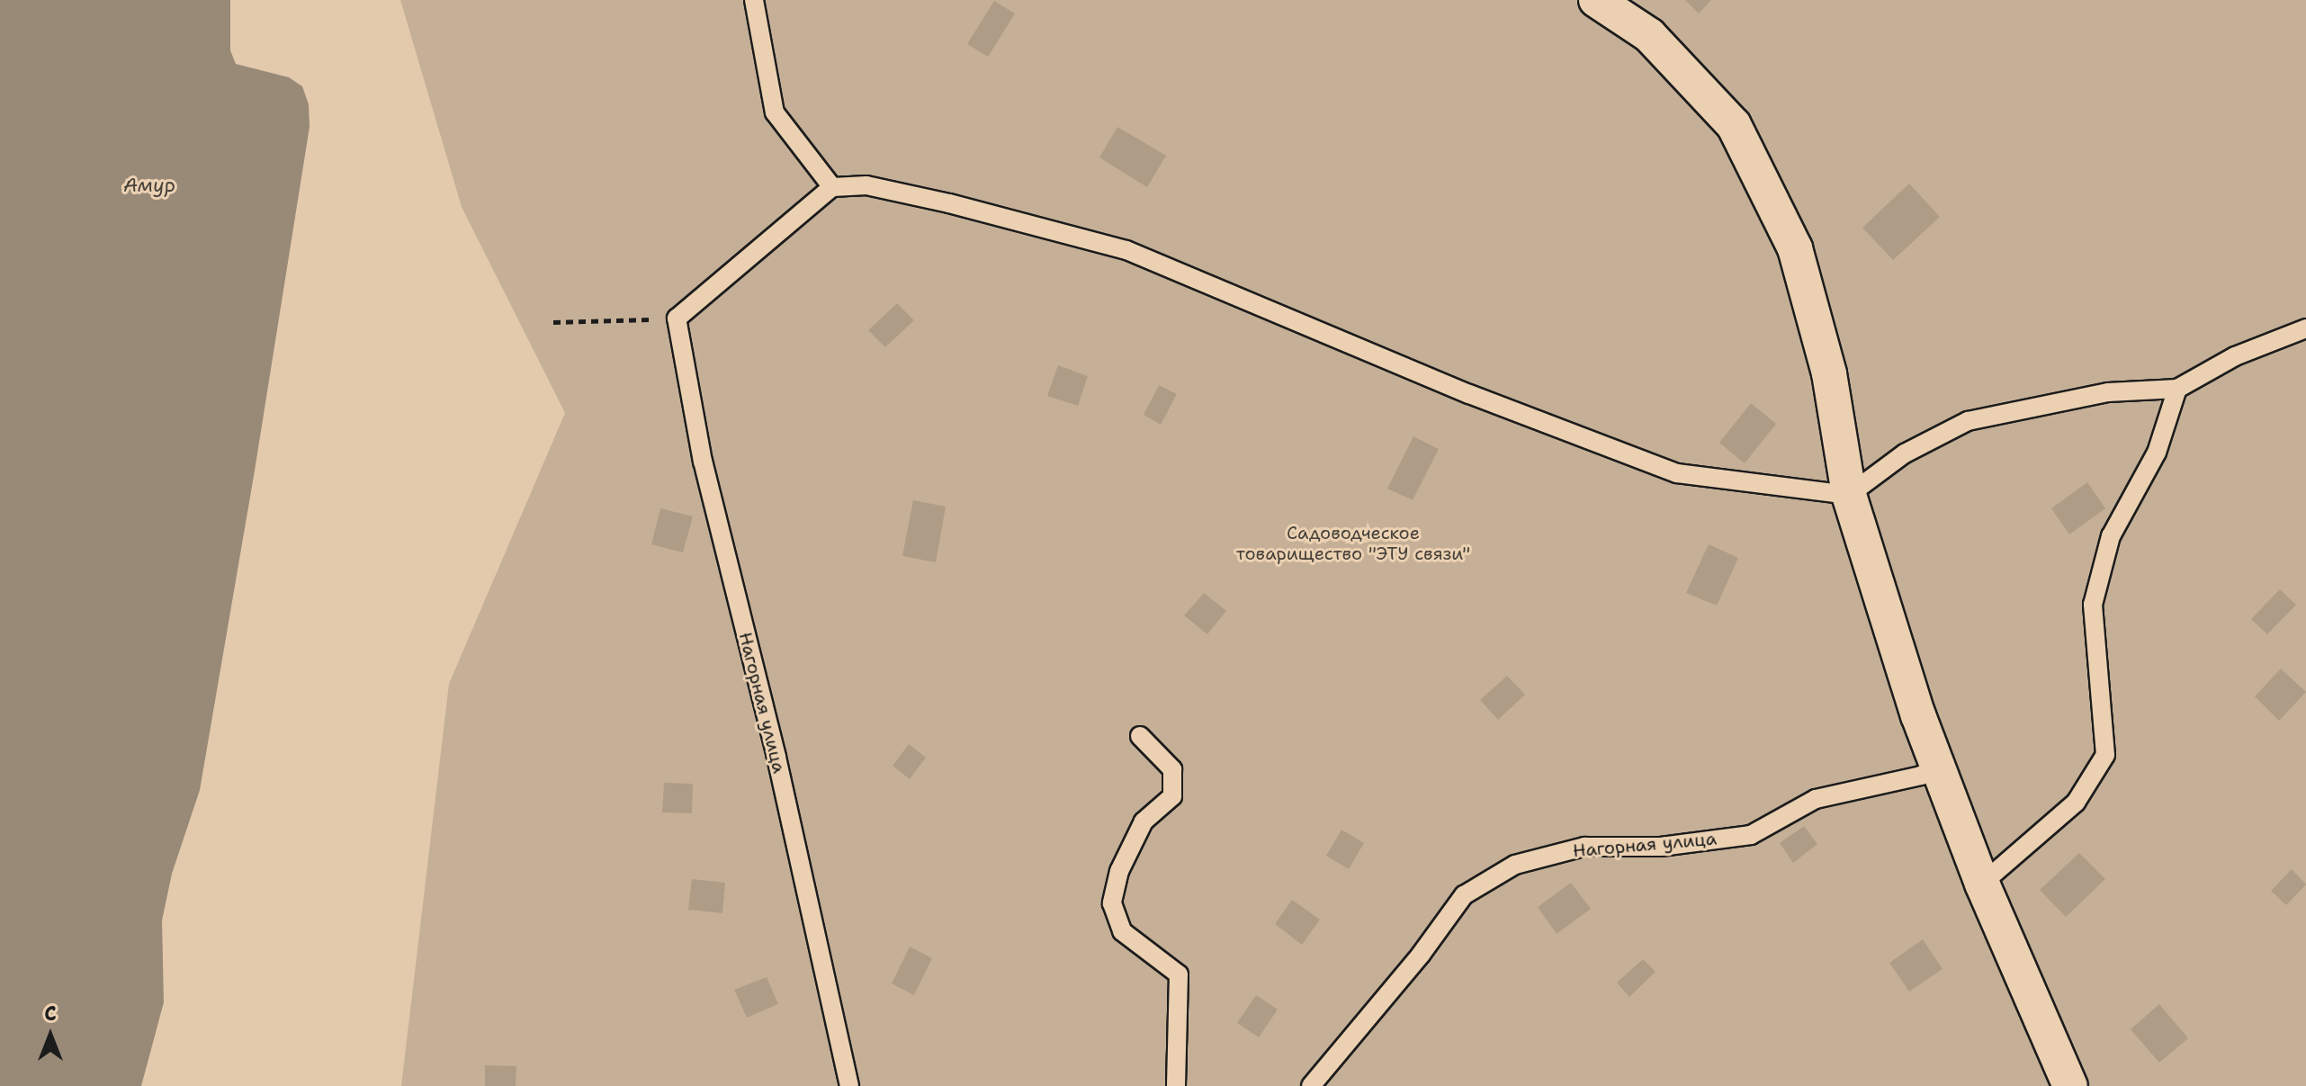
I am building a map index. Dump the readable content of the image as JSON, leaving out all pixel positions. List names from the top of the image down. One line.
{"streets":{"lane":["Нагорная улица"]},"water":["Амур"],"parks":["Садоводческое товарищество \"ЭТУ связи\""],"north":"top"}
